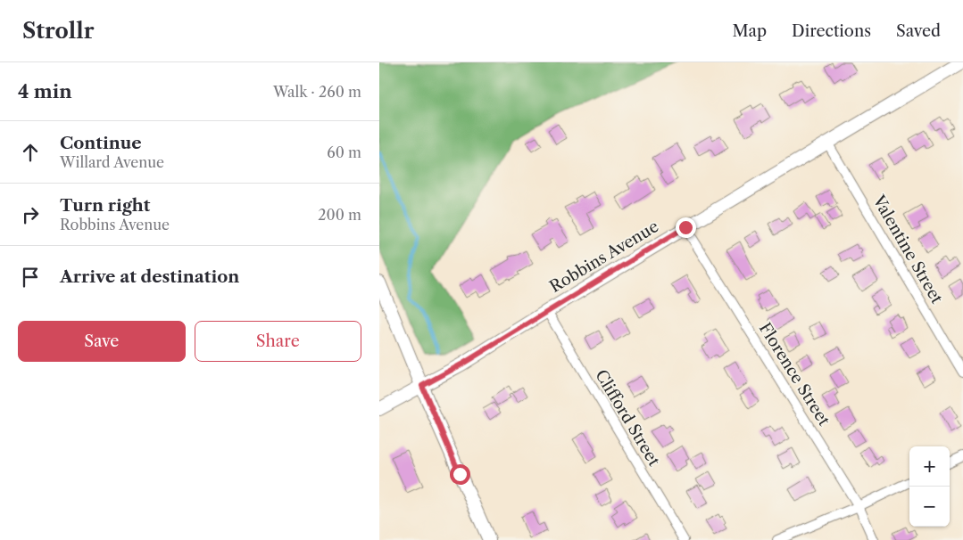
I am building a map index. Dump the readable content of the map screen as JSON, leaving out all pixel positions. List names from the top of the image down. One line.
{"streets":{"main road":["Robbins Avenue"],"street":["Valentine Street","Florence Street","Clifford Street"]},"crossings":[["Valentine Street","Robbins Avenue"],["Robbins Avenue","Florence Street"],["Robbins Avenue","Clifford Street"]],"page":{"header":"Strollr","nav":["Map","Directions","Saved"],"heading":["4 min","Walk · 260 m"],"list":[["Continue","Willard Avenue","60 m"],["Turn right","Robbins Avenue","200 m"],"Arrive at destination"],"buttons":["Save","Share"],"map_buttons":["+","−"]}}
